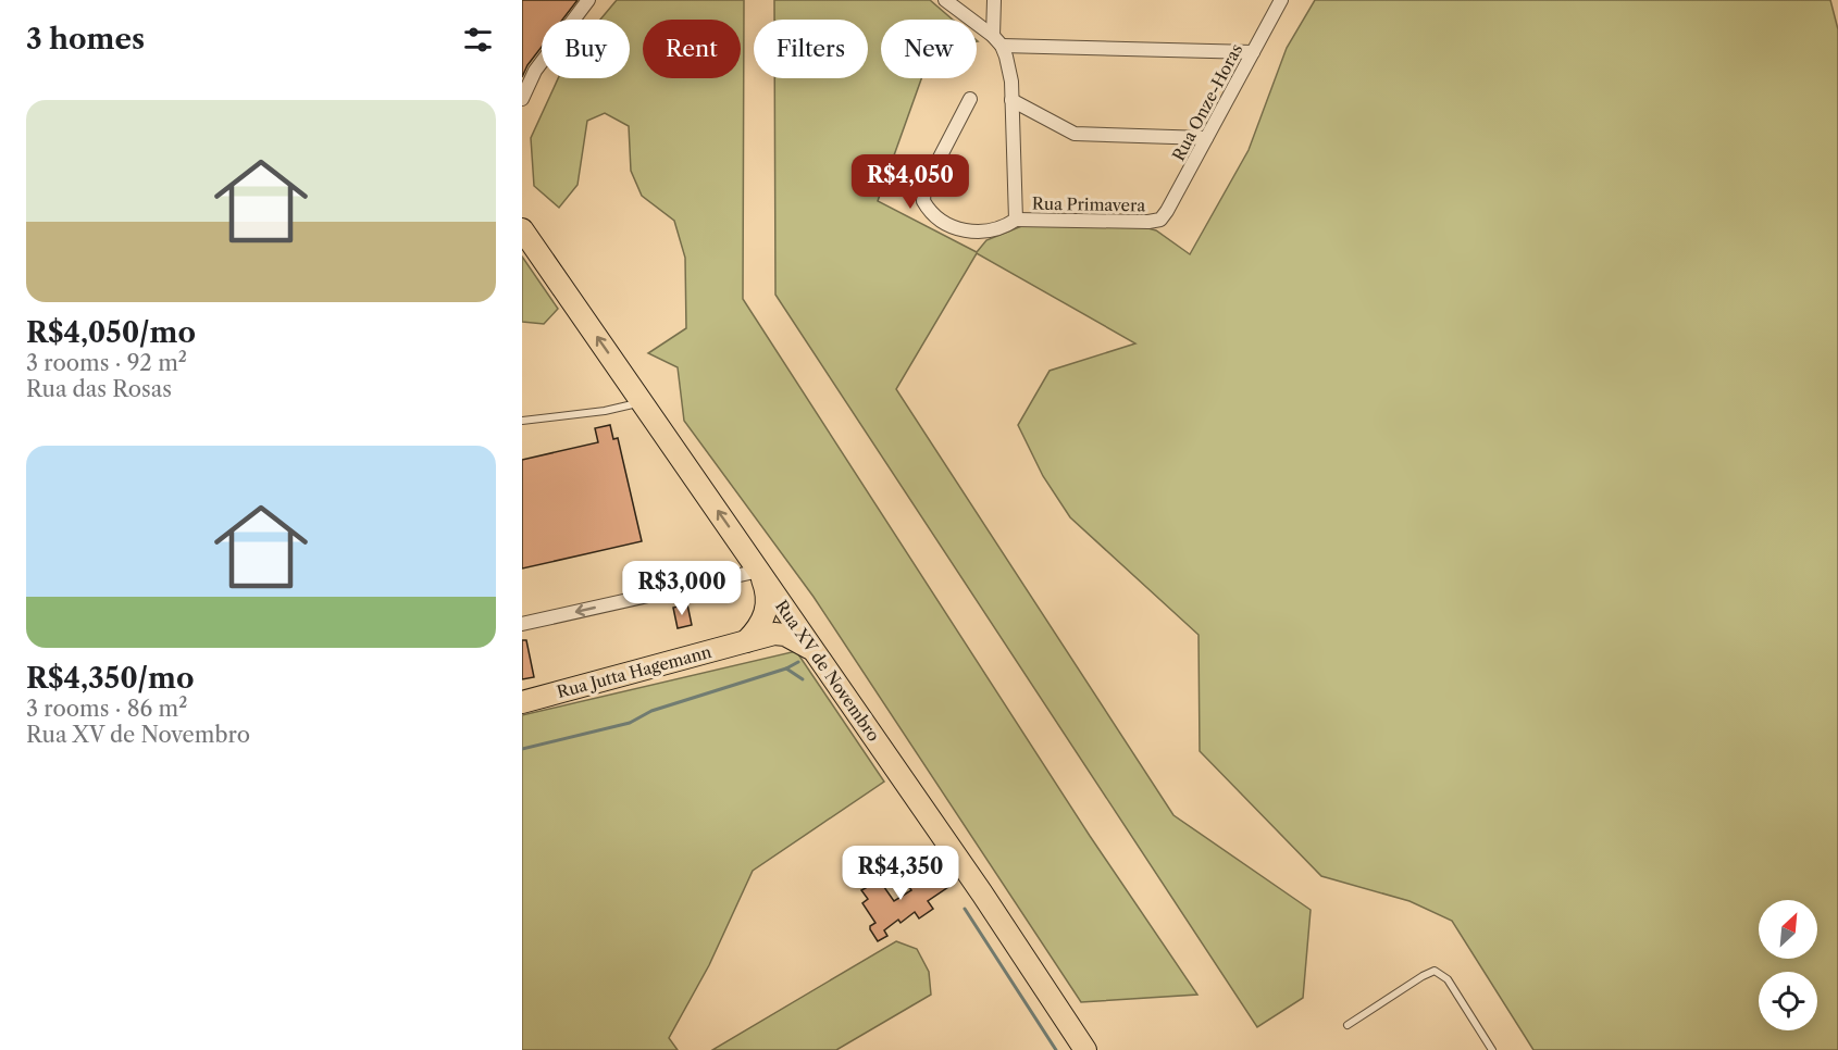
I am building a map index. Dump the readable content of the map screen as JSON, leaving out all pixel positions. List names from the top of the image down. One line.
{"streets":{"main road":["Rua XV de Novembro","Rua Jutta Hagemann"],"street":["Rua Onze-Horas","Rua Primavera"]},"crossings":[["Rua Onze-Horas","Rua Primavera"],["Rua XV de Novembro","Rua Jutta Hagemann"]],"one_way":["Rua XV de Novembro"],"north":"top right","page":{"heading":"3 homes","chip":["Buy","Rent","Filters","New"],"list":[{"name":"R$4,050/mo","note":"3 rooms · 92 m² · Rua das Rosas"},{"name":"R$4,350/mo","note":"3 rooms · 86 m² · Rua XV de Novembro"}],"price":["R$4,050","R$3,000","R$4,350"]}}
